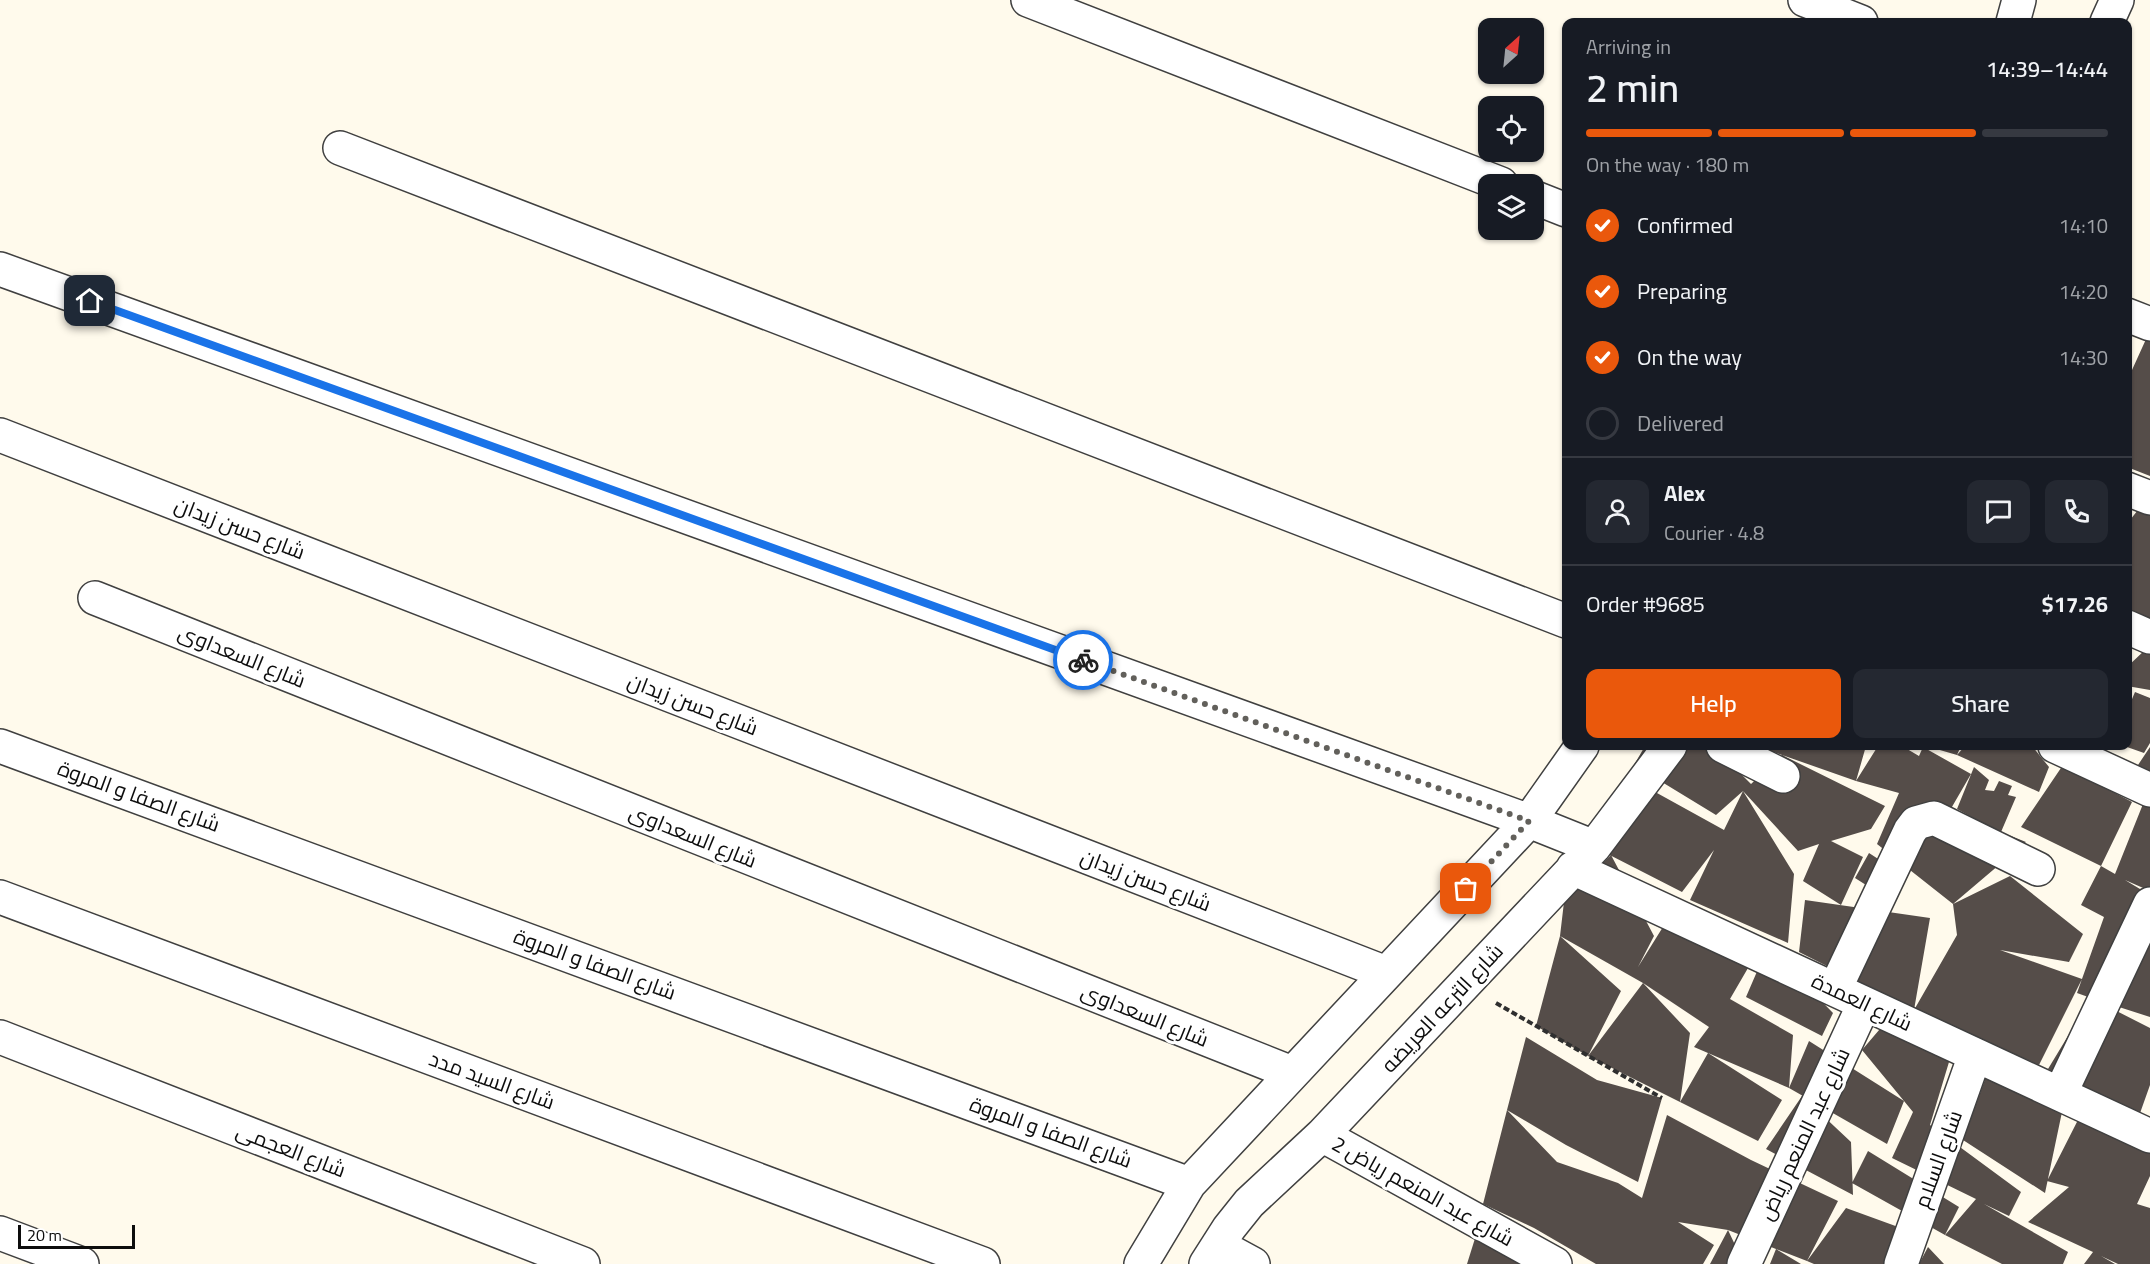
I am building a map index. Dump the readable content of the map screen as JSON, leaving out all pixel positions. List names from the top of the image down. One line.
{"streets":{"street":["شارع حسن زيدان","شارع السعداوى","شارع الصفا و المروة","شارع العمدة","شارع الترعه العريضه","شارع السيد مدد","شارع عبد المنعم رياض","شارع العجمى","شارع السلام","شارع عبد المنعم رياض 2"]},"crossings":[["شارع العمدة","شارع الترعه العريضه"],["شارع العمدة","شارع عبد المنعم رياض"],["شارع العمدة","شارع السلام"],["شارع الترعه العريضه","شارع عبد المنعم رياض 2"]],"scale_bar":"20 m","north":"top right","page":{"heading":["2 min","Arriving in","14:39–14:44"],"panel":["Alex","Courier · 4.8","Order #9685","$17.26"],"bar":"On the way · 180 m","list":[["Confirmed","14:10"],["Preparing","14:20"],["On the way","14:30"],"Delivered"],"buttons":["Help","Share"],"scale":"20 m"}}
